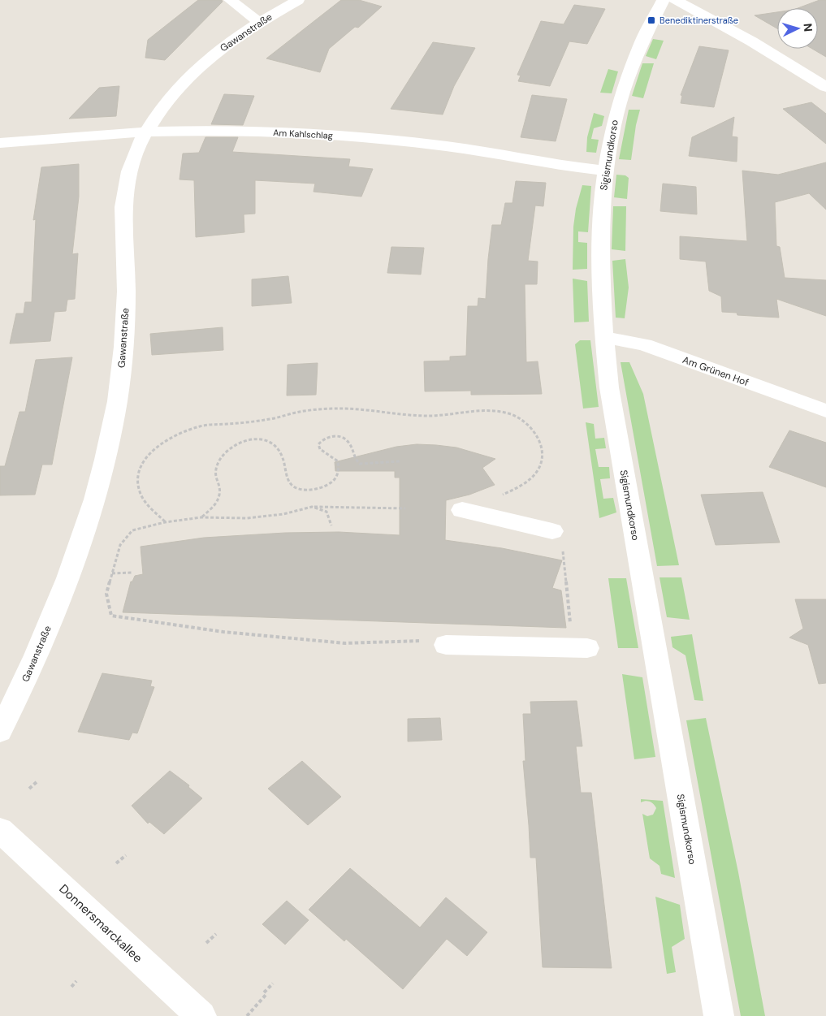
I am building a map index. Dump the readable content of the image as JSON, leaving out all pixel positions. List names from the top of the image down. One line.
{"streets":{"street":["Gawanstraße","Am Kahlschlag","Sigismundkorso","Am Grünen Hof","Donnersmarckallee"]},"crossings":[["Gawanstraße","Am Kahlschlag"],["Am Kahlschlag","Sigismundkorso"],["Sigismundkorso","Am Grünen Hof"]],"places":{"transit":["Benediktinerstraße"]},"north":"right"}
